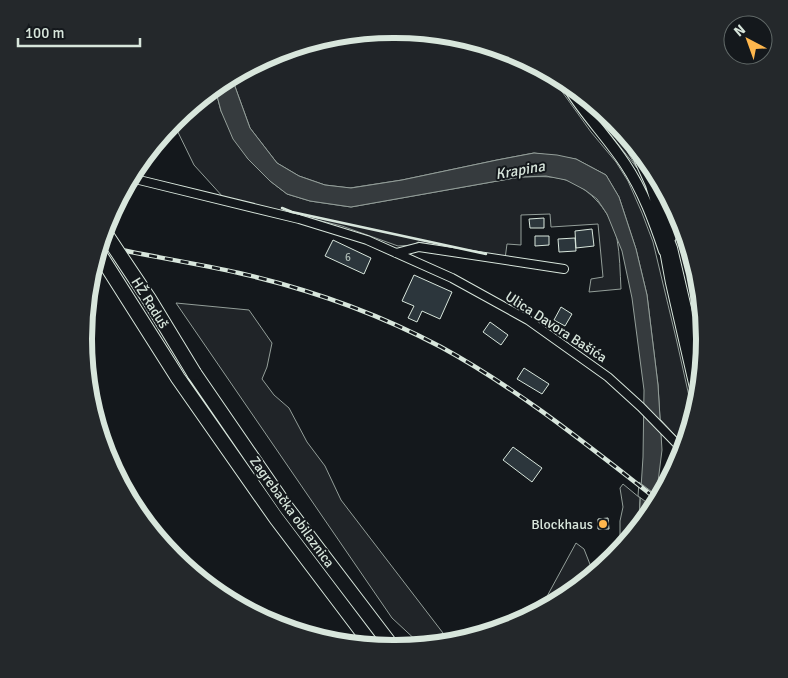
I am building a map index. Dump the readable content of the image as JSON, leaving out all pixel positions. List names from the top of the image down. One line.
{"streets":{"highway":["HŽ Raduš","Zagrebačka obilaznica"],"street":["Ulica Davora Bašića"]},"crossings":[["HŽ Raduš","Zagrebačka obilaznica"]],"water":["Krapina"],"places":["Blockhaus"],"house_numbers":["6"],"scale_bar":"100 m","north":"top left"}
